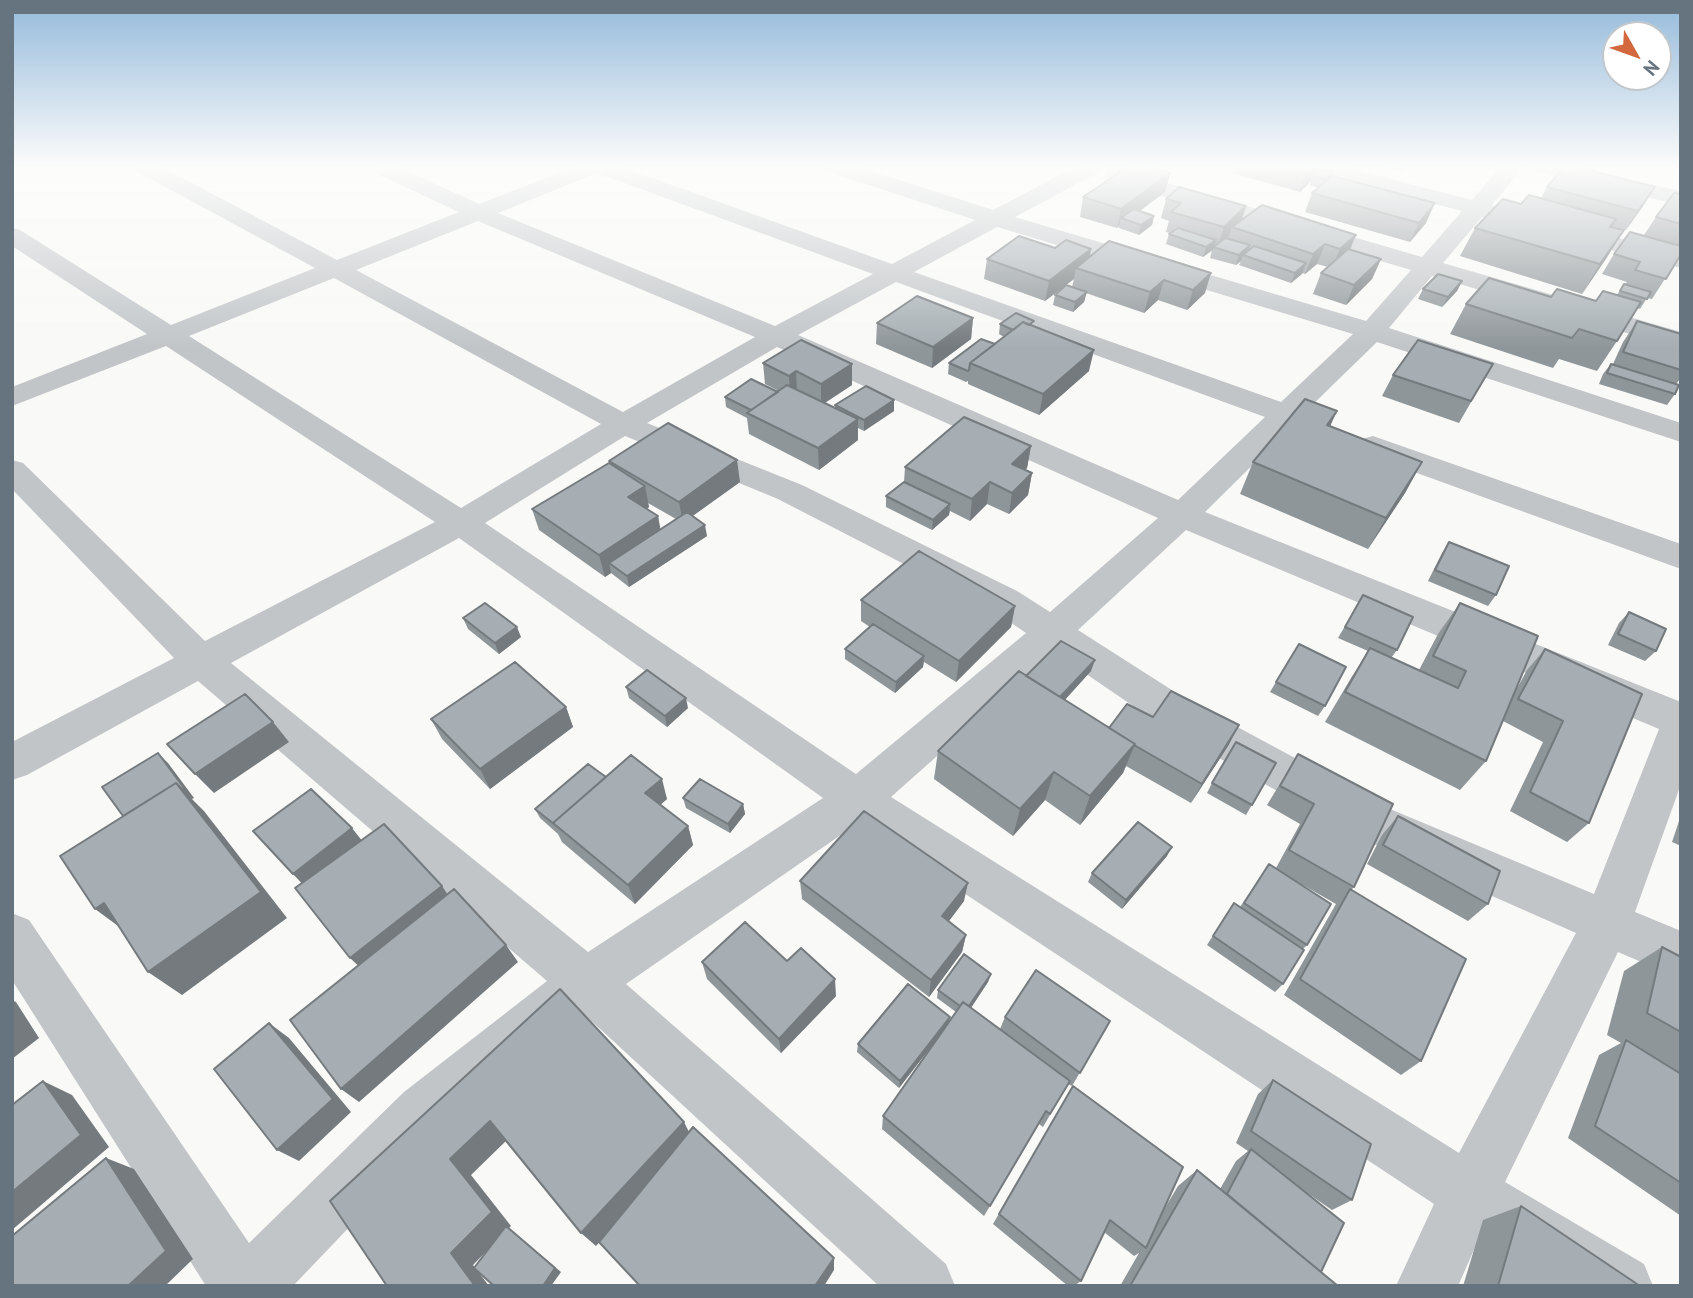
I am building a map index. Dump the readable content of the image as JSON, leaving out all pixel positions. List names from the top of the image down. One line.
{"north":"bottom right"}
